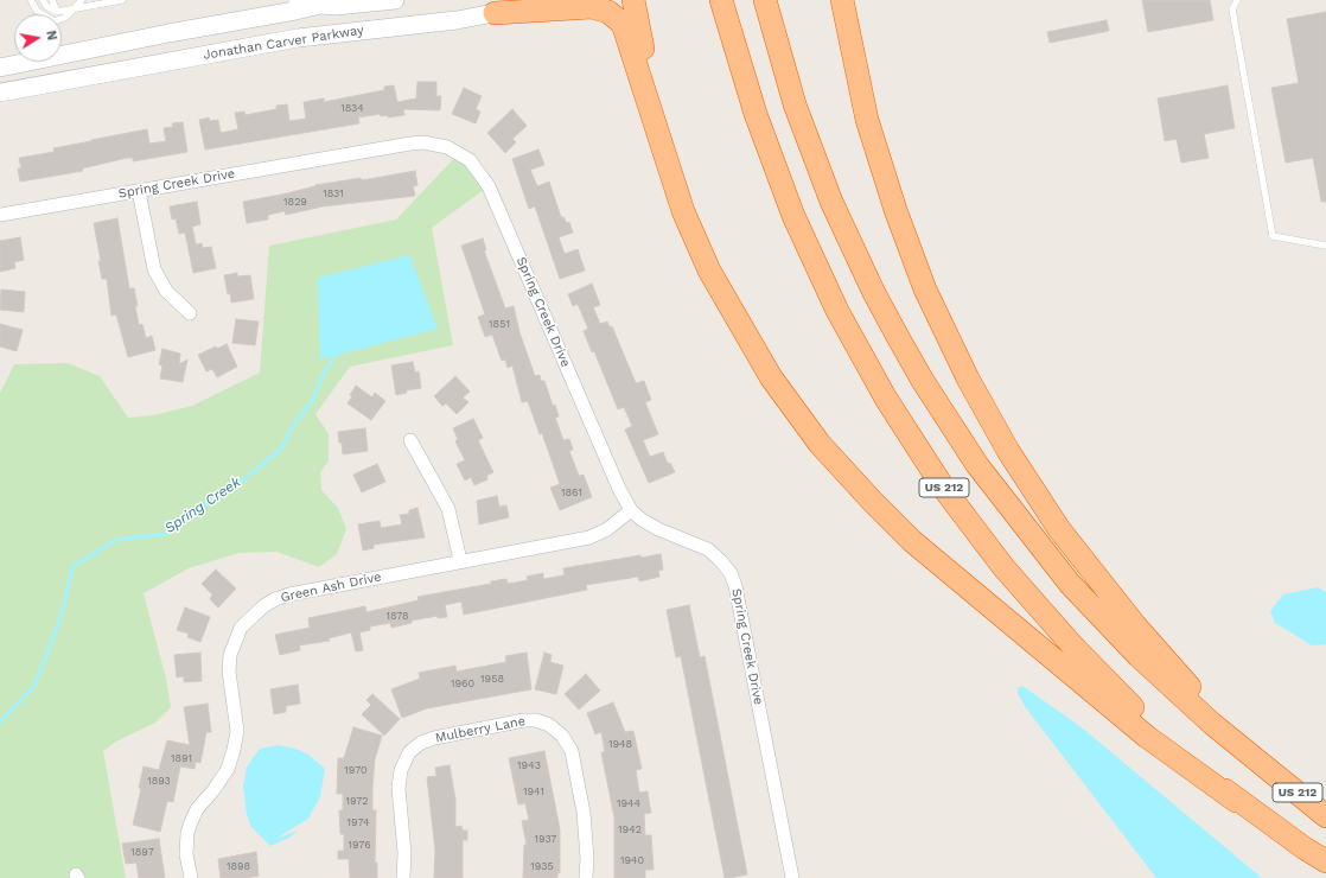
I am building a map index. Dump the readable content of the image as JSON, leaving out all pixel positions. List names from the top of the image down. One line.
{"streets":{"highway":["US 212"],"main road":["Jonathan Carver Parkway"],"street":["Spring Creek Drive","Green Ash Drive","Mulberry Lane"]},"crossings":[["Spring Creek Drive","Green Ash Drive"]],"water":["Spring Creek"],"house_numbers":["1834","1831","1829","1851","1861","1878","1958","1960","1948","1891","1943","1970","1893","1941","1972","1944","1974","1942","1937","1976","1897","1940","1898","1935"],"north":"right"}
